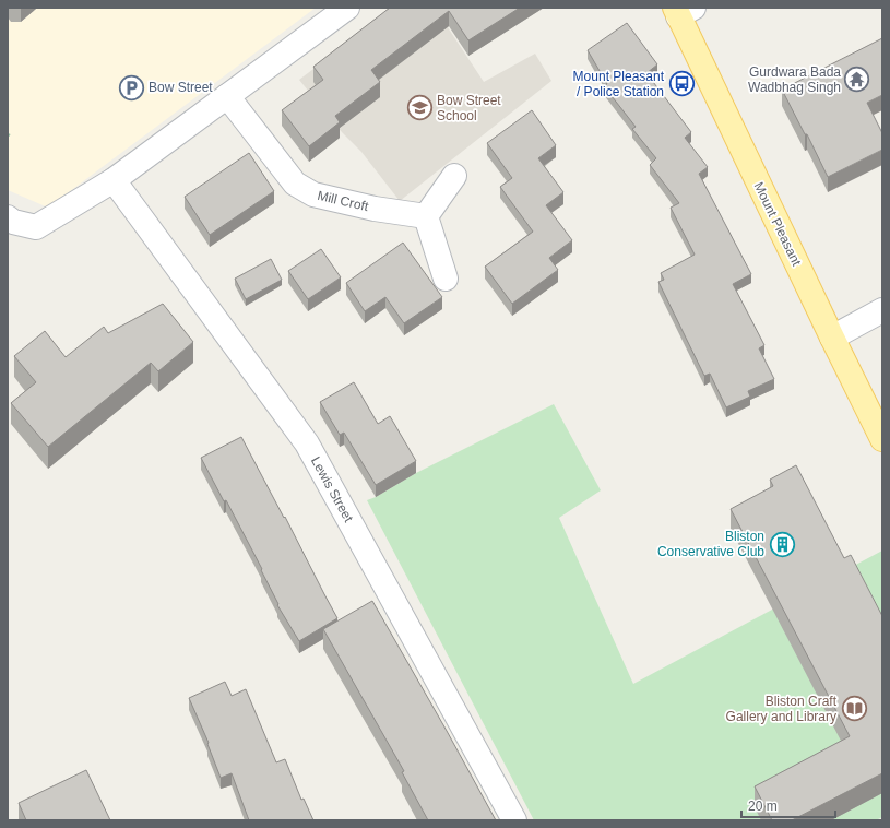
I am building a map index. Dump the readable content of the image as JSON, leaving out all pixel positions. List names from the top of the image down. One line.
{"streets":{"main road":["Mount Pleasant"],"street":["Mill Croft","Lewis Street"]},"places":{"temple":["Gurdwara Bada Wadbhag Singh"],"bus stop":["Mount Pleasant / Police Station"],"parking":["Bow Street"],"school or university":["Bow Street School"],"building":["Bliston Conservative Club"],"library":["Bliston Craft Gallery and Library"]},"scale_bar":"20 m"}
